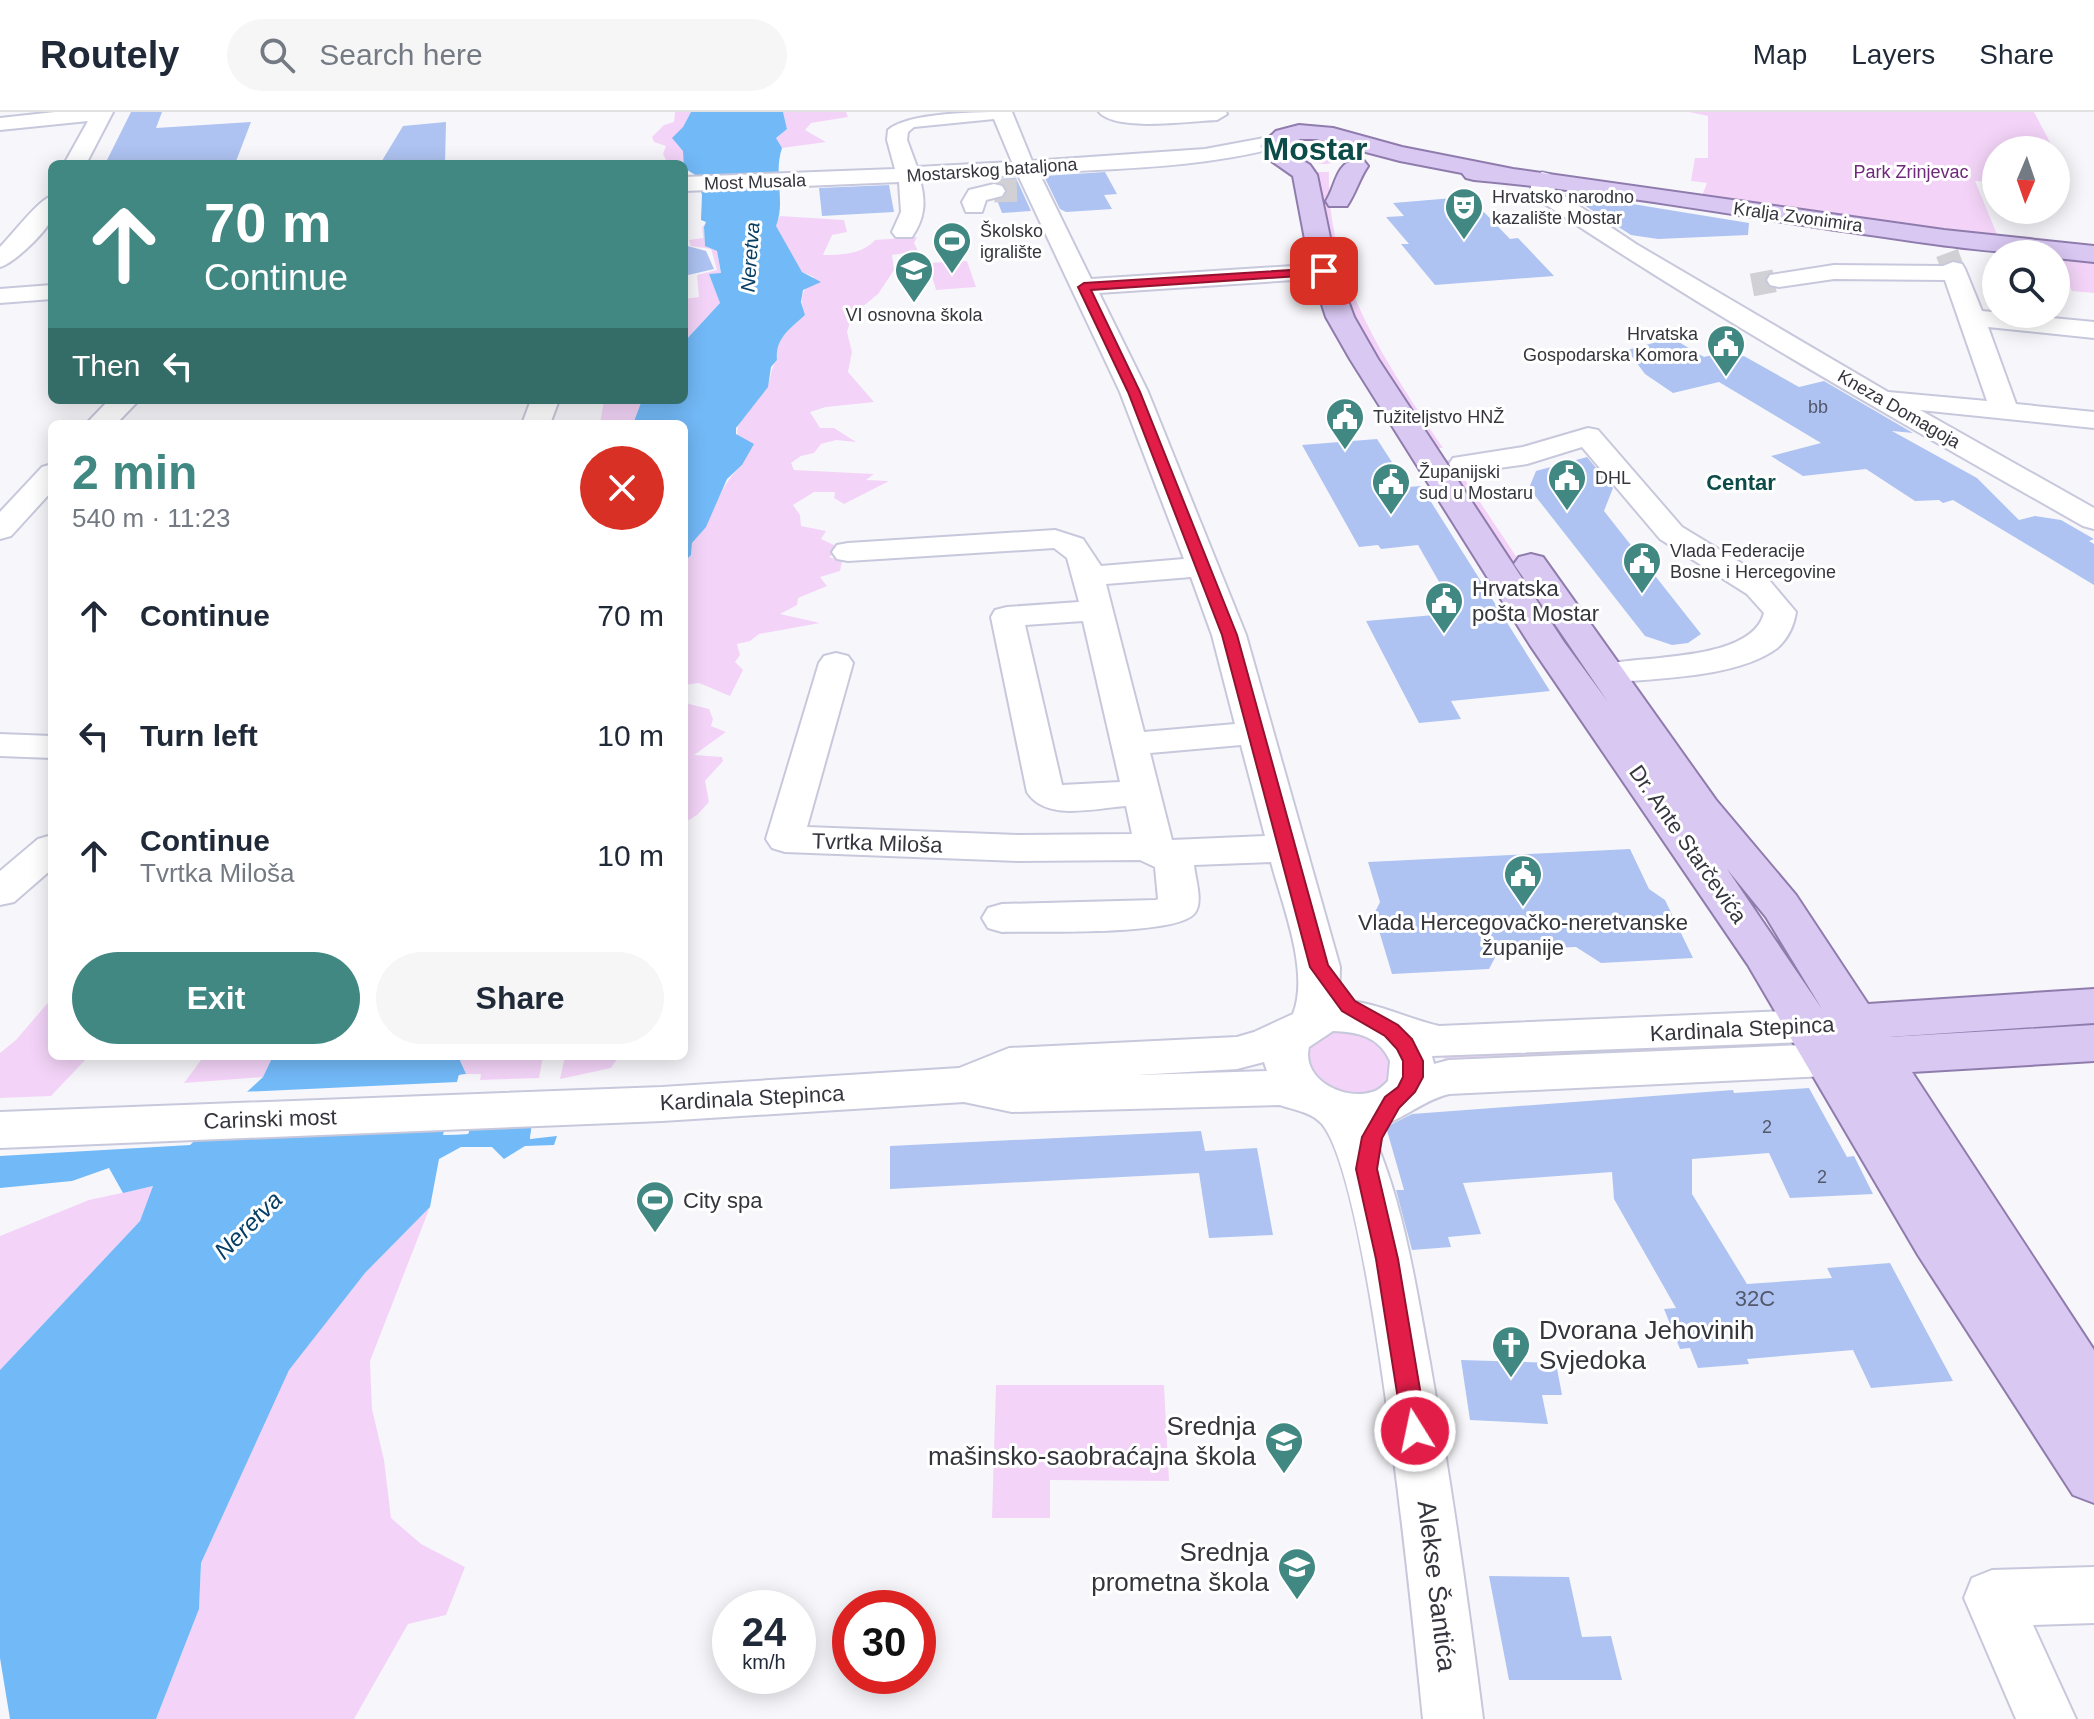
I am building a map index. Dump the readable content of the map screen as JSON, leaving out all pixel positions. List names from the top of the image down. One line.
{"streets":{"main road":["Kralja Zvonimira","Dr. Ante Starčevića","Kardinala Stepinca"],"street":["Mostarskog bataljona","Most Musala","Kneza Domagoja","Tvrtka Miloša","Carinski most","Alekse Šantića"]},"crossings":[["Mostarskog bataljona","Most Musala"],["Mostarskog bataljona","Kralja Zvonimira"],["Mostarskog bataljona","Dr. Ante Starčevića"],["Kralja Zvonimira","Kneza Domagoja"],["Kralja Zvonimira","Dr. Ante Starčevića"],["Dr. Ante Starčevića","Kardinala Stepinca"],["Kardinala Stepinca","Carinski most"],["Kardinala Stepinca","Alekse Šantića"]],"districts":["Mostar","Centar"],"water":["Neretva"],"parks":["Park Zrinjevac"],"places":{"theatre":["Hrvatsko narodno kazalište Mostar"],"sports":["Školsko igralište","City spa"],"school or university":["VI osnovna škola","Srednja mašinsko-saobraćajna škola","Srednja prometna škola"],"public building":["Hrvatska Gospodarska Komora","Tužiteljstvo HNŽ","DHL","Županijski sud u Mostaru","Vlada Federacije Bosne i Hercegovine","Hrvatska pošta Mostar","Vlada Hercegovačko-neretvanske županije"],"church":["Dvorana Jehovinih Svjedoka"]},"house_numbers":["bb","2","2","32C"],"north":"bottom","page":{"header":"Routely","search":"Search here","nav":["Map","Layers","Share"],"turn":["70 m","Continue"],"then":"Then","heading":["2 min","540 m · 11:23"],"list":[{"name":"Continue","value":"70 m"},{"name":"Turn left","value":"10 m"},{"name":"Continue","note":"Tvrtka Miloša","value":"10 m"}],"buttons":["Exit","Share"],"speed":"24 km/h","limit":"30"}}
